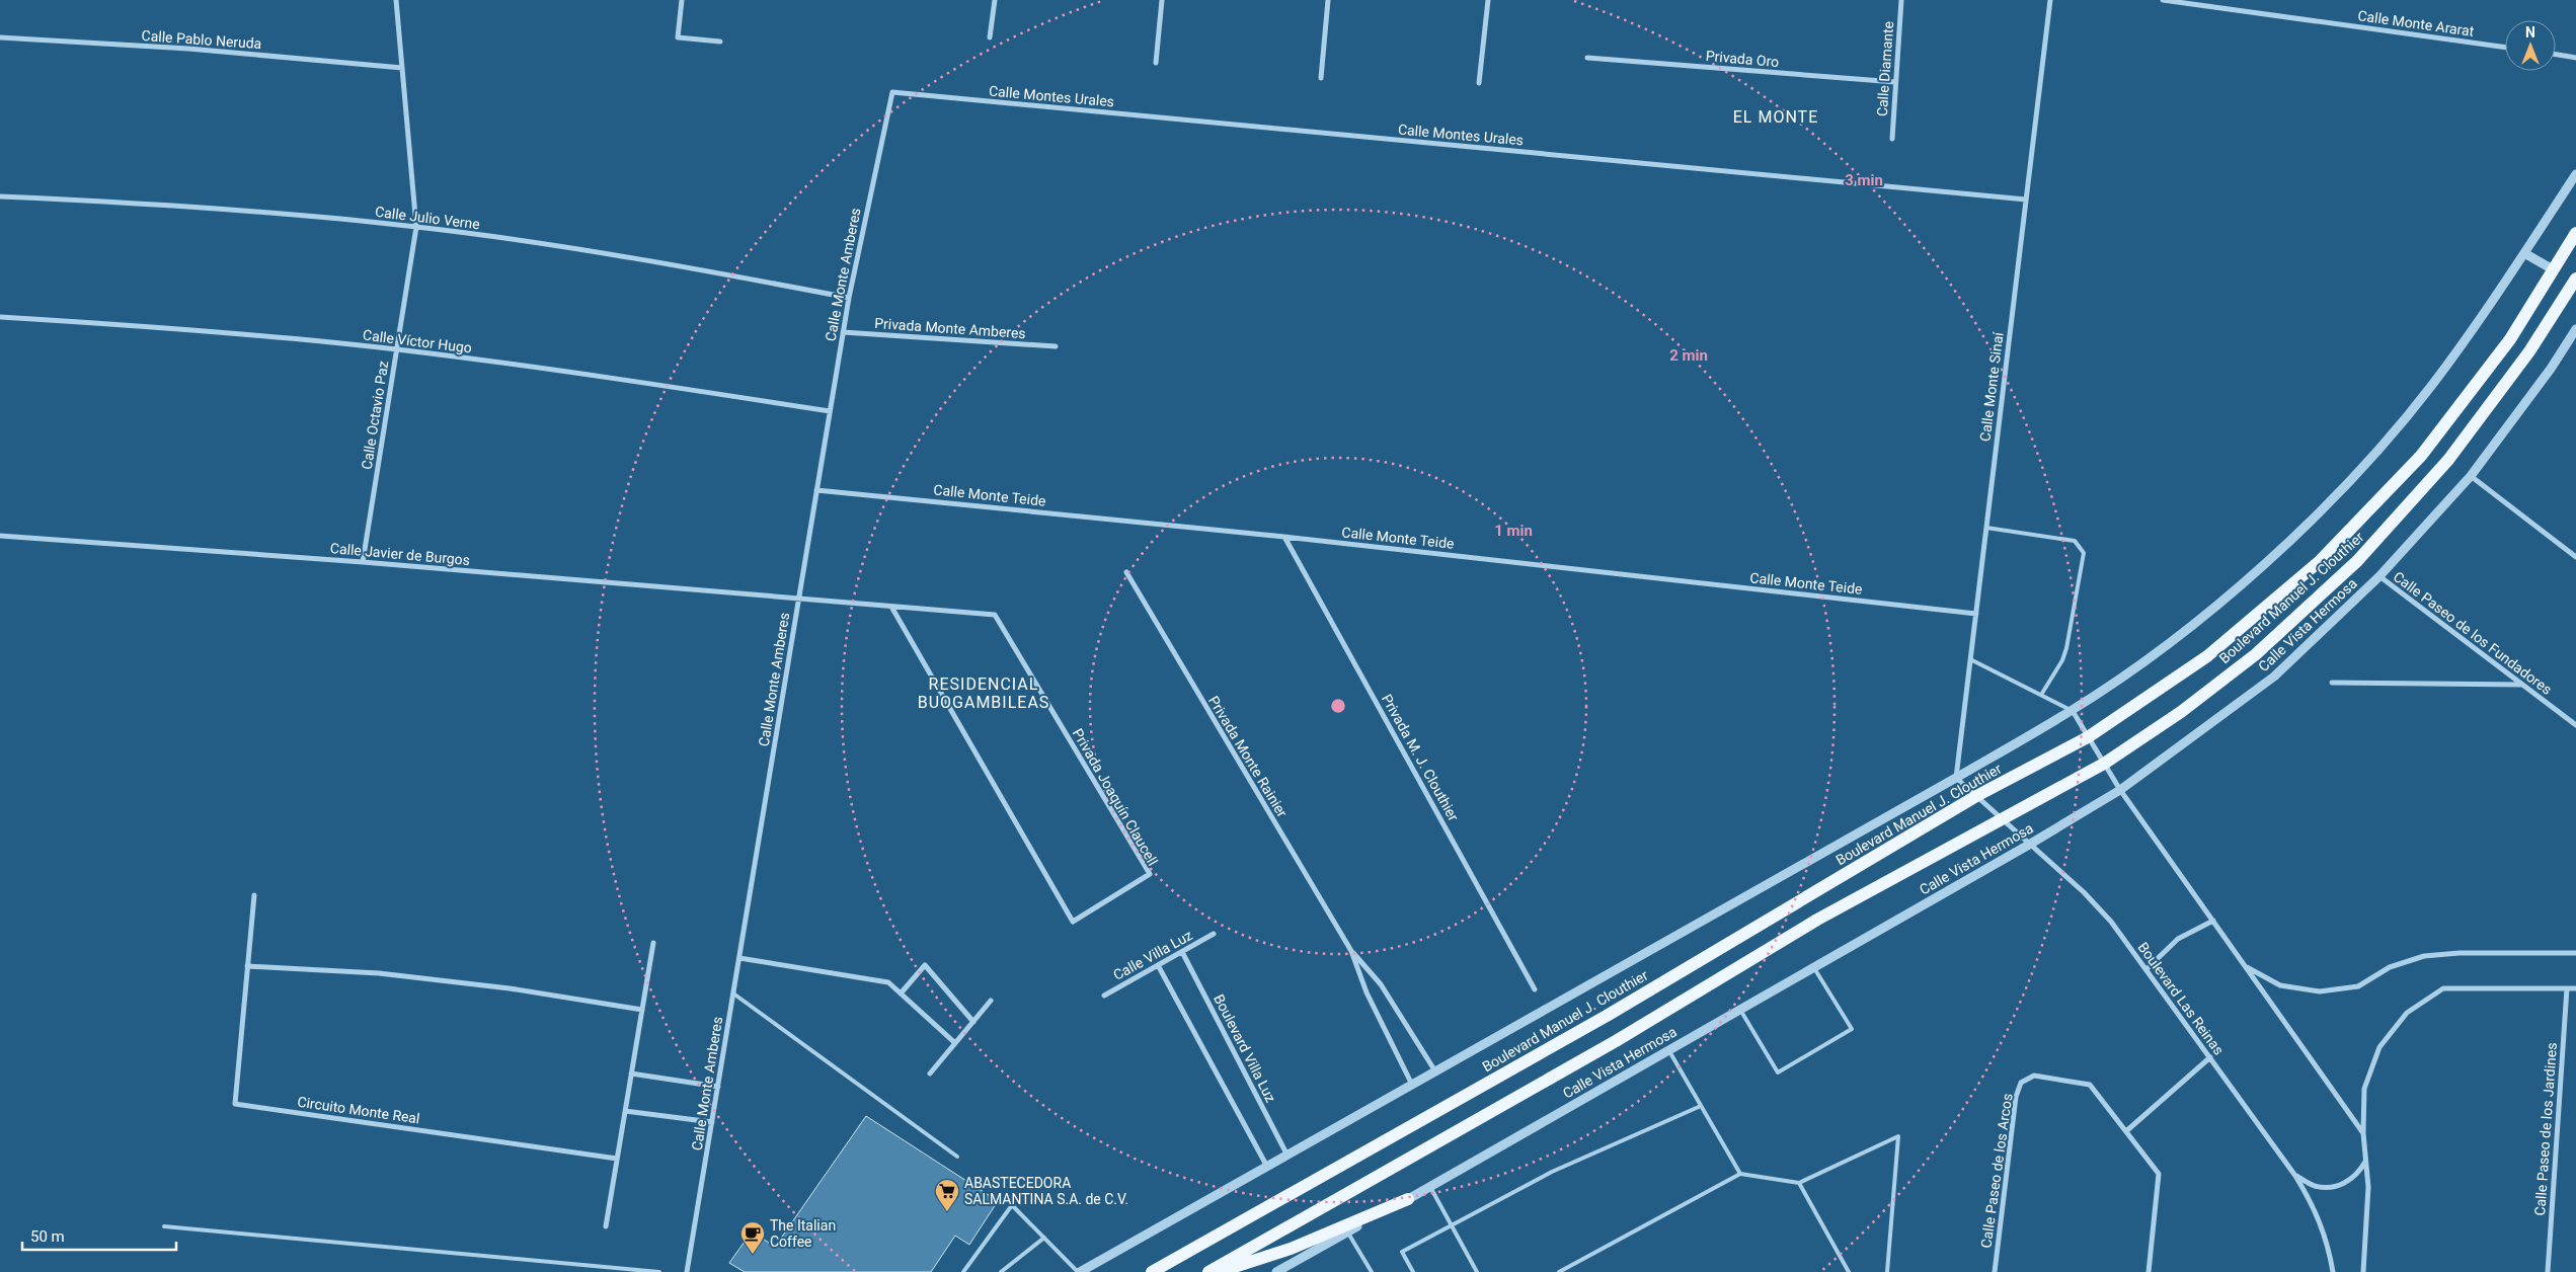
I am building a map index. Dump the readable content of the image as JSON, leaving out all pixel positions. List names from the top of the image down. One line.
{"streets":{"main road":["Boulevard Manuel J. Clouthier"],"street":["Calle Monte Ararat","Calle Pablo Neruda","Privada Oro","Calle Diamante","Calle Montes Urales","Calle Julio Verne","Calle Monte Amberes","Privada Monte Amberes","Calle Víctor Hugo","Calle Monte Sinaí","Calle Octavio Paz","Calle Monte Teide","Calle Javier de Burgos","Calle Vista Hermosa","Calle Paseo de los Fundadores","Privada Monte Rainier","Privada M. J. Clouthier","Privada Joaquín Claucell","Calle Villa Luz","Boulevard Las Reinas","Boulevard Villa Luz","Circuito Monte Real","Calle Paseo de los Jardines","Calle Paseo de los Arcos"]},"crossings":[["Calle Pablo Neruda","Calle Octavio Paz"],["Privada Oro","Calle Diamante"],["Calle Montes Urales","Calle Monte Amberes"],["Calle Montes Urales","Calle Monte Sinaí"],["Calle Julio Verne","Calle Monte Amberes"],["Calle Julio Verne","Calle Octavio Paz"],["Calle Monte Amberes","Privada Monte Amberes"],["Calle Monte Amberes","Calle Víctor Hugo"],["Calle Monte Amberes","Calle Monte Teide"],["Calle Monte Amberes","Calle Javier de Burgos"],["Calle Monte Amberes","Privada Joaquín Claucell"],["Calle Víctor Hugo","Calle Octavio Paz"],["Calle Monte Sinaí","Calle Monte Teide"],["Calle Monte Sinaí","Boulevard Las Reinas"],["Calle Octavio Paz","Calle Javier de Burgos"],["Calle Monte Teide","Privada M. J. Clouthier"],["Calle Javier de Burgos","Privada Joaquín Claucell"],["Boulevard Manuel J. Clouthier","Boulevard Las Reinas"],["Calle Vista Hermosa","Calle Paseo de los Fundadores"],["Calle Vista Hermosa","Boulevard Las Reinas"],["Calle Villa Luz","Boulevard Villa Luz"]],"districts":["EL MONTE","RESIDENCIAL BUOGAMBILEAS"],"places":{"supermarket":["ABASTECEDORA SALMANTINA S.A. de C.V."],"cafe":["The Italian Coffee"]},"scale_bar":"50 m","north":"top","rings":["3 min","2 min","1 min"]}
